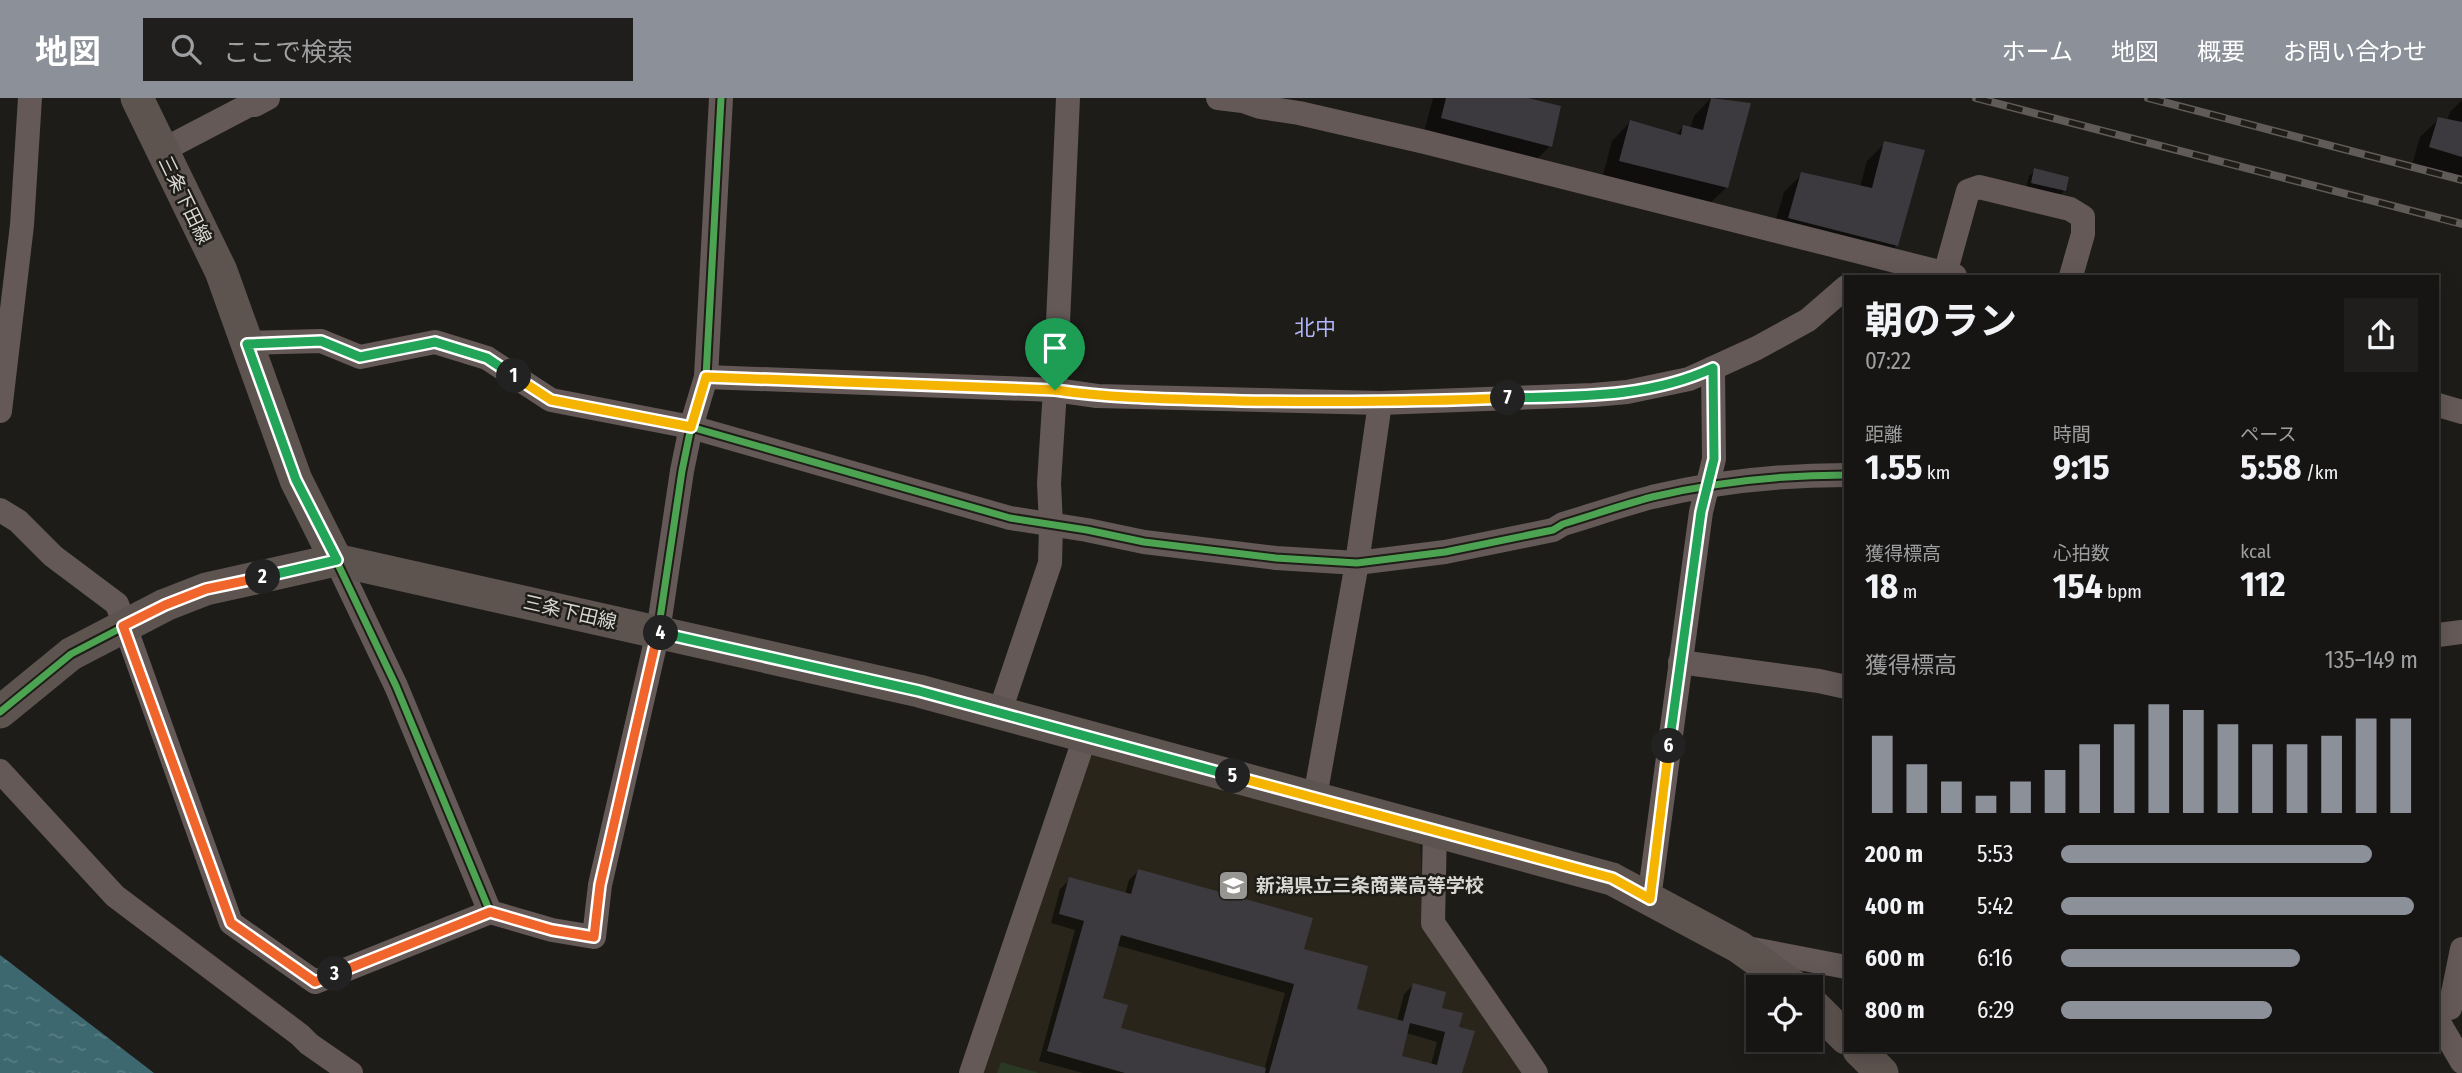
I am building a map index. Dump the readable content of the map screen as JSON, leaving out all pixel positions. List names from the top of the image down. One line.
{"streets":{"main road":["三条下田線"]},"districts":["北中"],"places":{"school or university":["新潟県立三条商業高等学校"]},"page":{"header":"地図","search":"ここで検索","nav":["ホーム","地図","概要","お問い合わせ"],"heading":["朝のラン","07:22"],"pins":["1","7","2","4","6","5","3"],"stats":[["距離","1.55 km"],["時間","9:15"],["ペース","5:58 /km"],["獲得標高","18 m"],["心拍数","154 bpm"],["kcal","112"]],"chart":["獲得標高","135–149 m"],"list":[{"name":"200 m","note":"5:53"},{"name":"400 m","note":"5:42"},{"name":"600 m","note":"6:16"},{"name":"800 m","note":"6:29"}]}}
